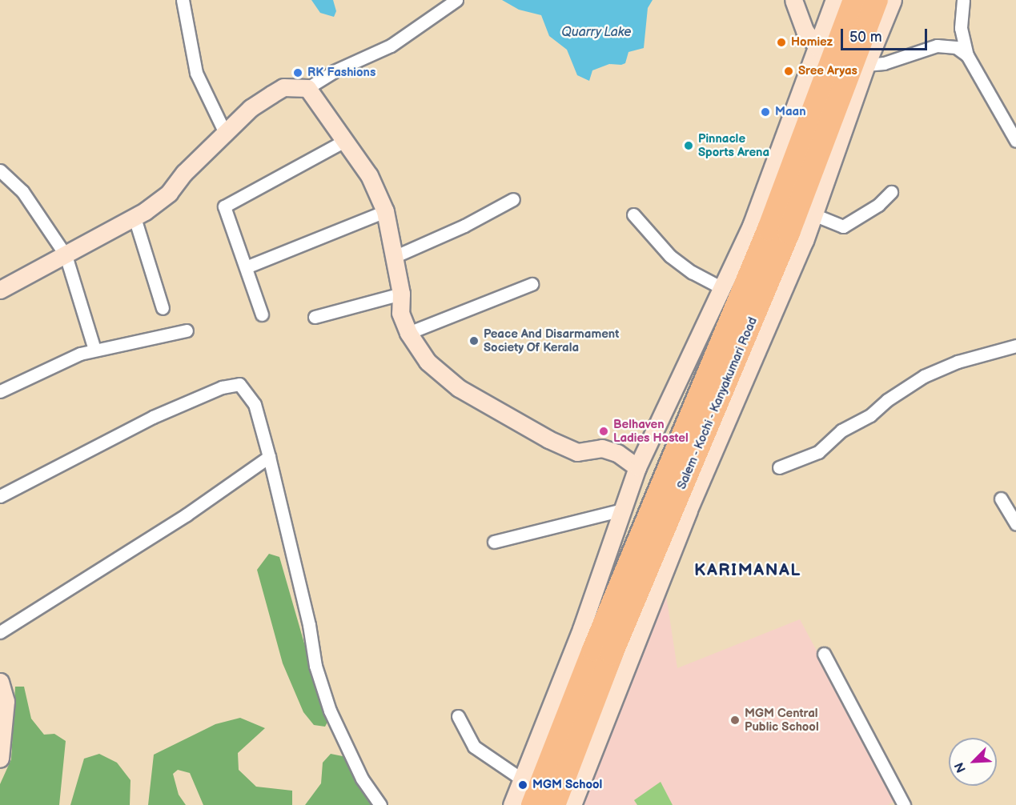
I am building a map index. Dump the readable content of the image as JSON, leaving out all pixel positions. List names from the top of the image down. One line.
{"streets":{"highway":["Salem - Kochi - Kanyakumari Road"]},"districts":["KARIMANAL"],"water":["Quarry Lake"],"places":["Homiez","Sree Aryas","RK Fashions","Maan","Pinnacle Sports Arena","Peace And Disarmament Society Of Kerala","Belhaven Ladies Hostel","MGM Central Public School","MGM School"],"scale_bar":"50 m","north":"bottom left"}
